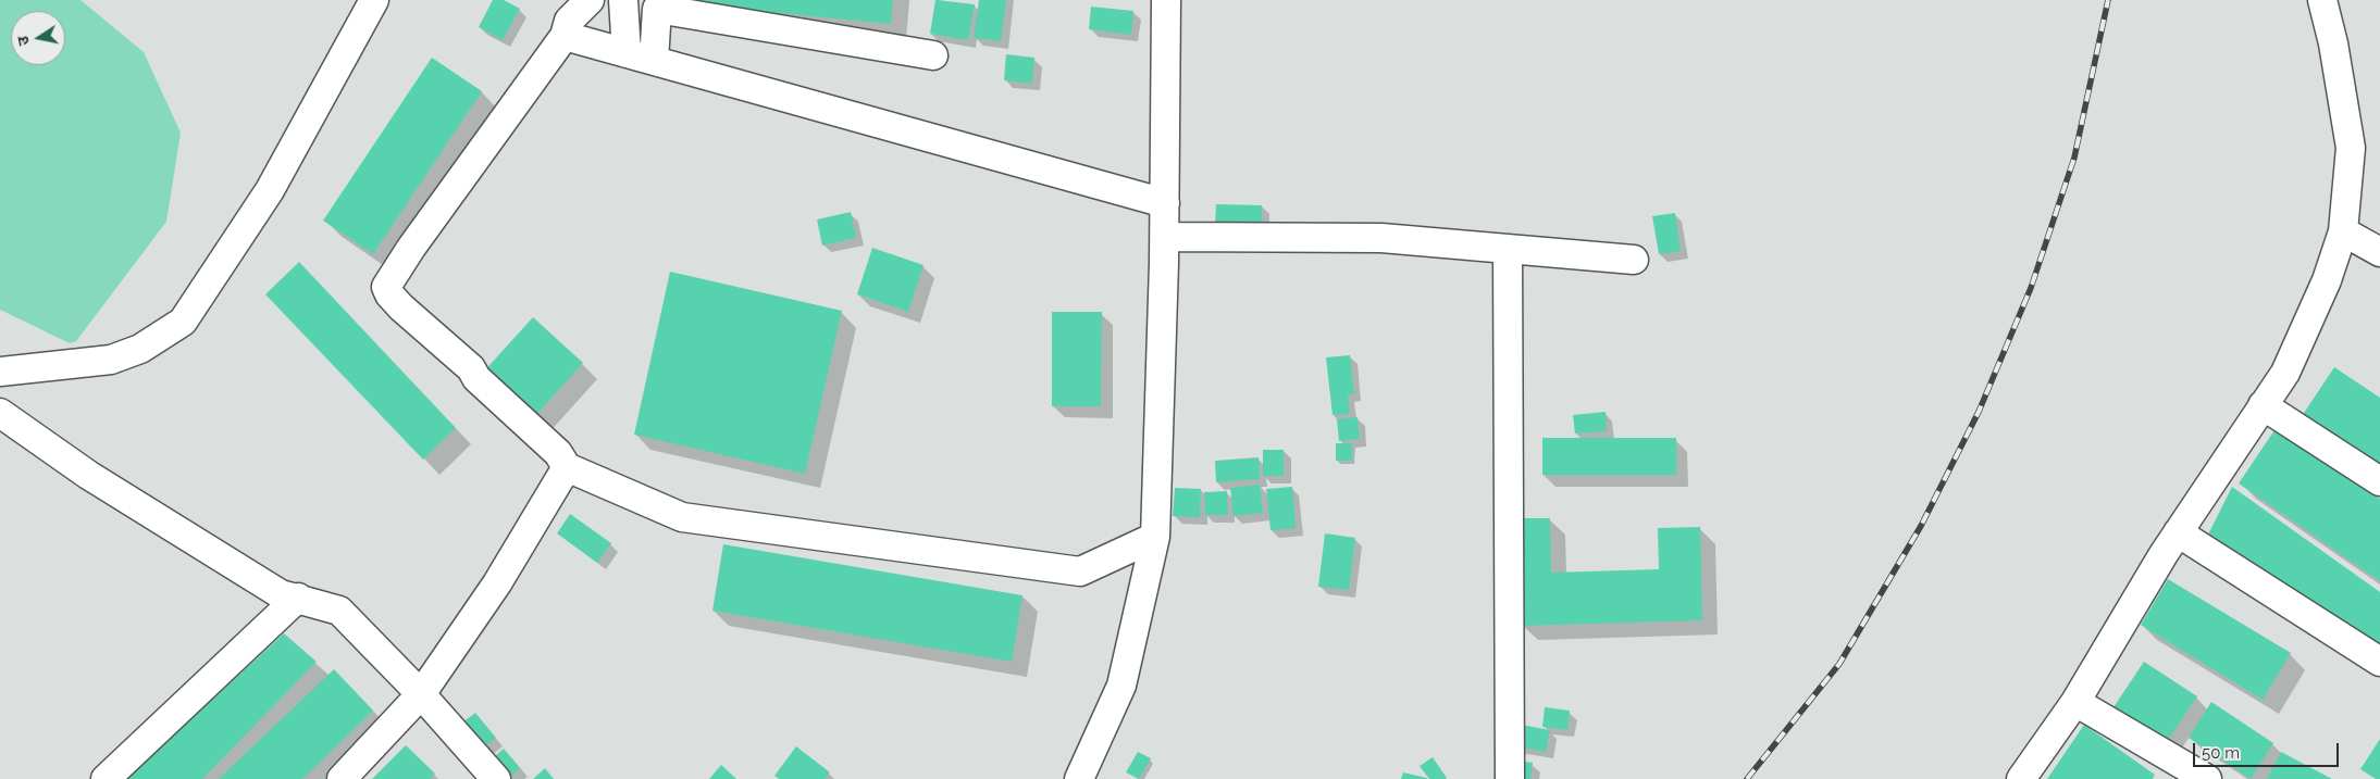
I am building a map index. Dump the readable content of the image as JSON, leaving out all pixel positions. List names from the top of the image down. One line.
{"scale_bar":"50 m","north":"left"}
